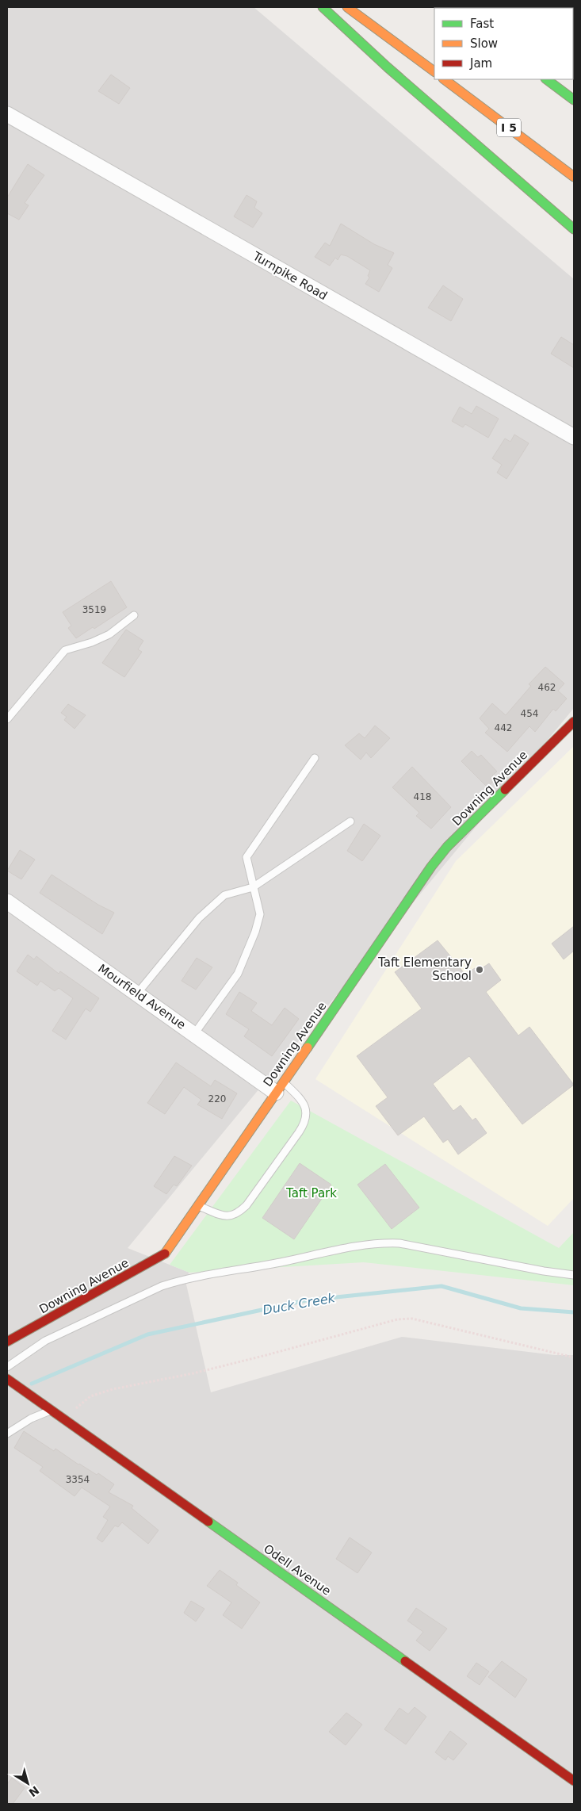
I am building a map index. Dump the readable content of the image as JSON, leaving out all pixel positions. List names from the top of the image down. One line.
{"streets":{"main road":["I 5","Downing Avenue","Odell Avenue"],"street":["Turnpike Road","Mourfield Avenue"]},"crossings":[["Downing Avenue","Mourfield Avenue"]],"water":["Duck Creek"],"parks":["Taft Park"],"places":["Taft Elementary School"],"house_numbers":["3519","462","454","442","418","220","3354"],"legend":["Fast","Slow","Jam"],"north":"bottom right"}
